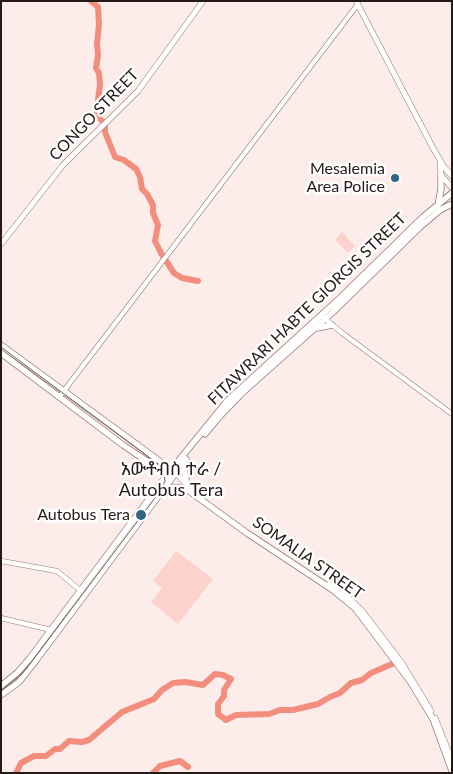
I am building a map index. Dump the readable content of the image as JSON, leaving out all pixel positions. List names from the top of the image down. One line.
{"streets":{"main road":["CONGO STREET","FITAWRARI HABTE GIORGIS STREET","SOMALIA STREET"]},"crossings":[["FITAWRARI HABTE GIORGIS STREET","SOMALIA STREET"]],"districts":["አውቶብስ ተራ / Autobus Tera"],"places":["Mesalemia Area Police","Autobus Tera"]}
